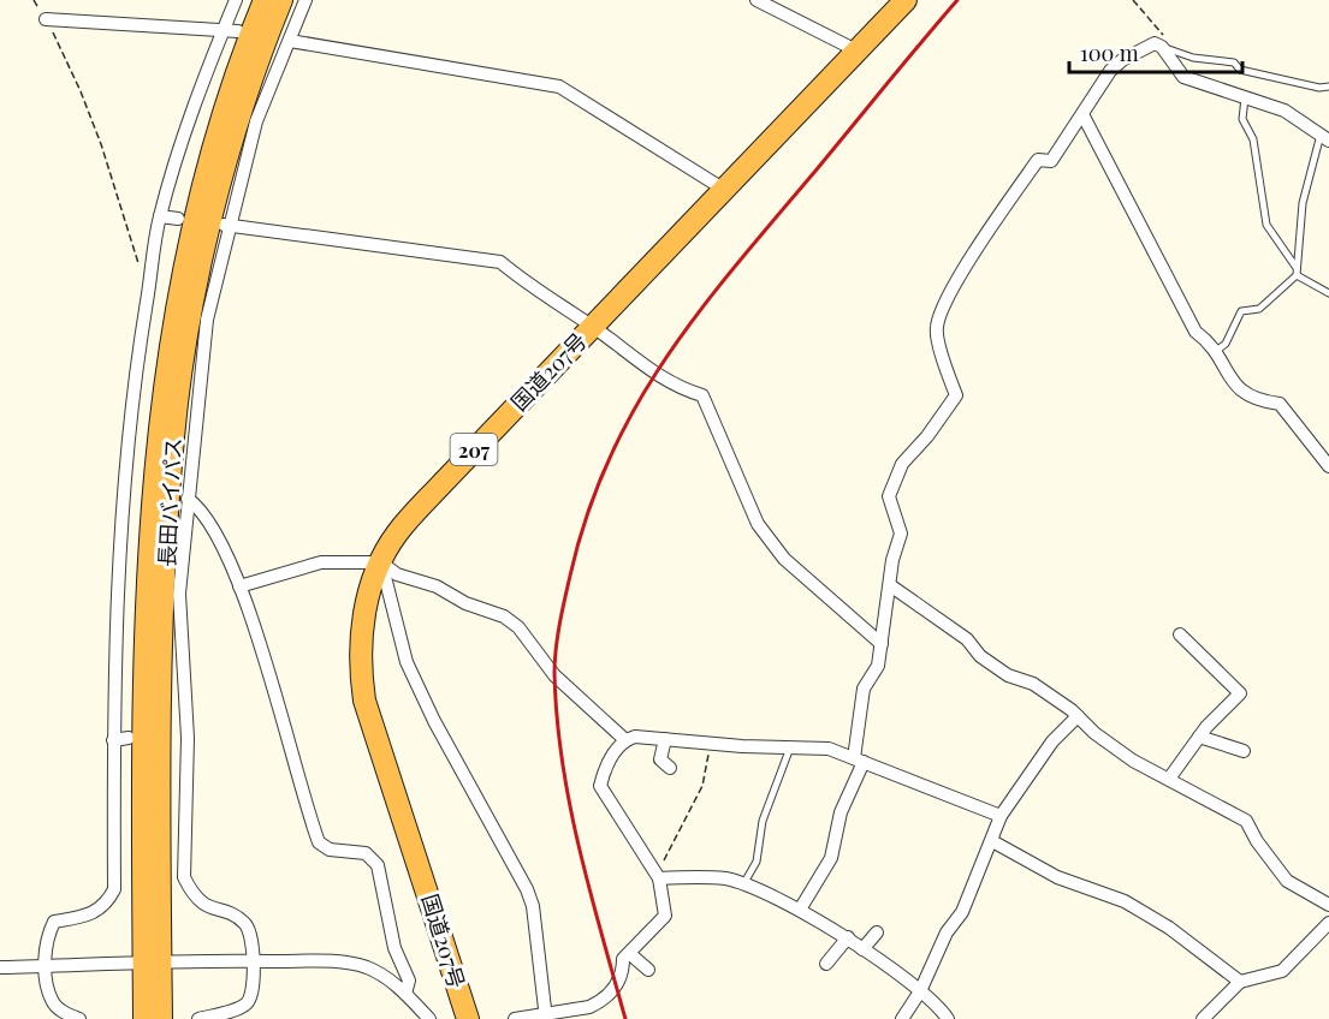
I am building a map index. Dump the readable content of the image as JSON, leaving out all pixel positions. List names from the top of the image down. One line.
{"streets":{"highway":["国道207号","207","長田バイパス"]},"scale_bar":"100 m"}
